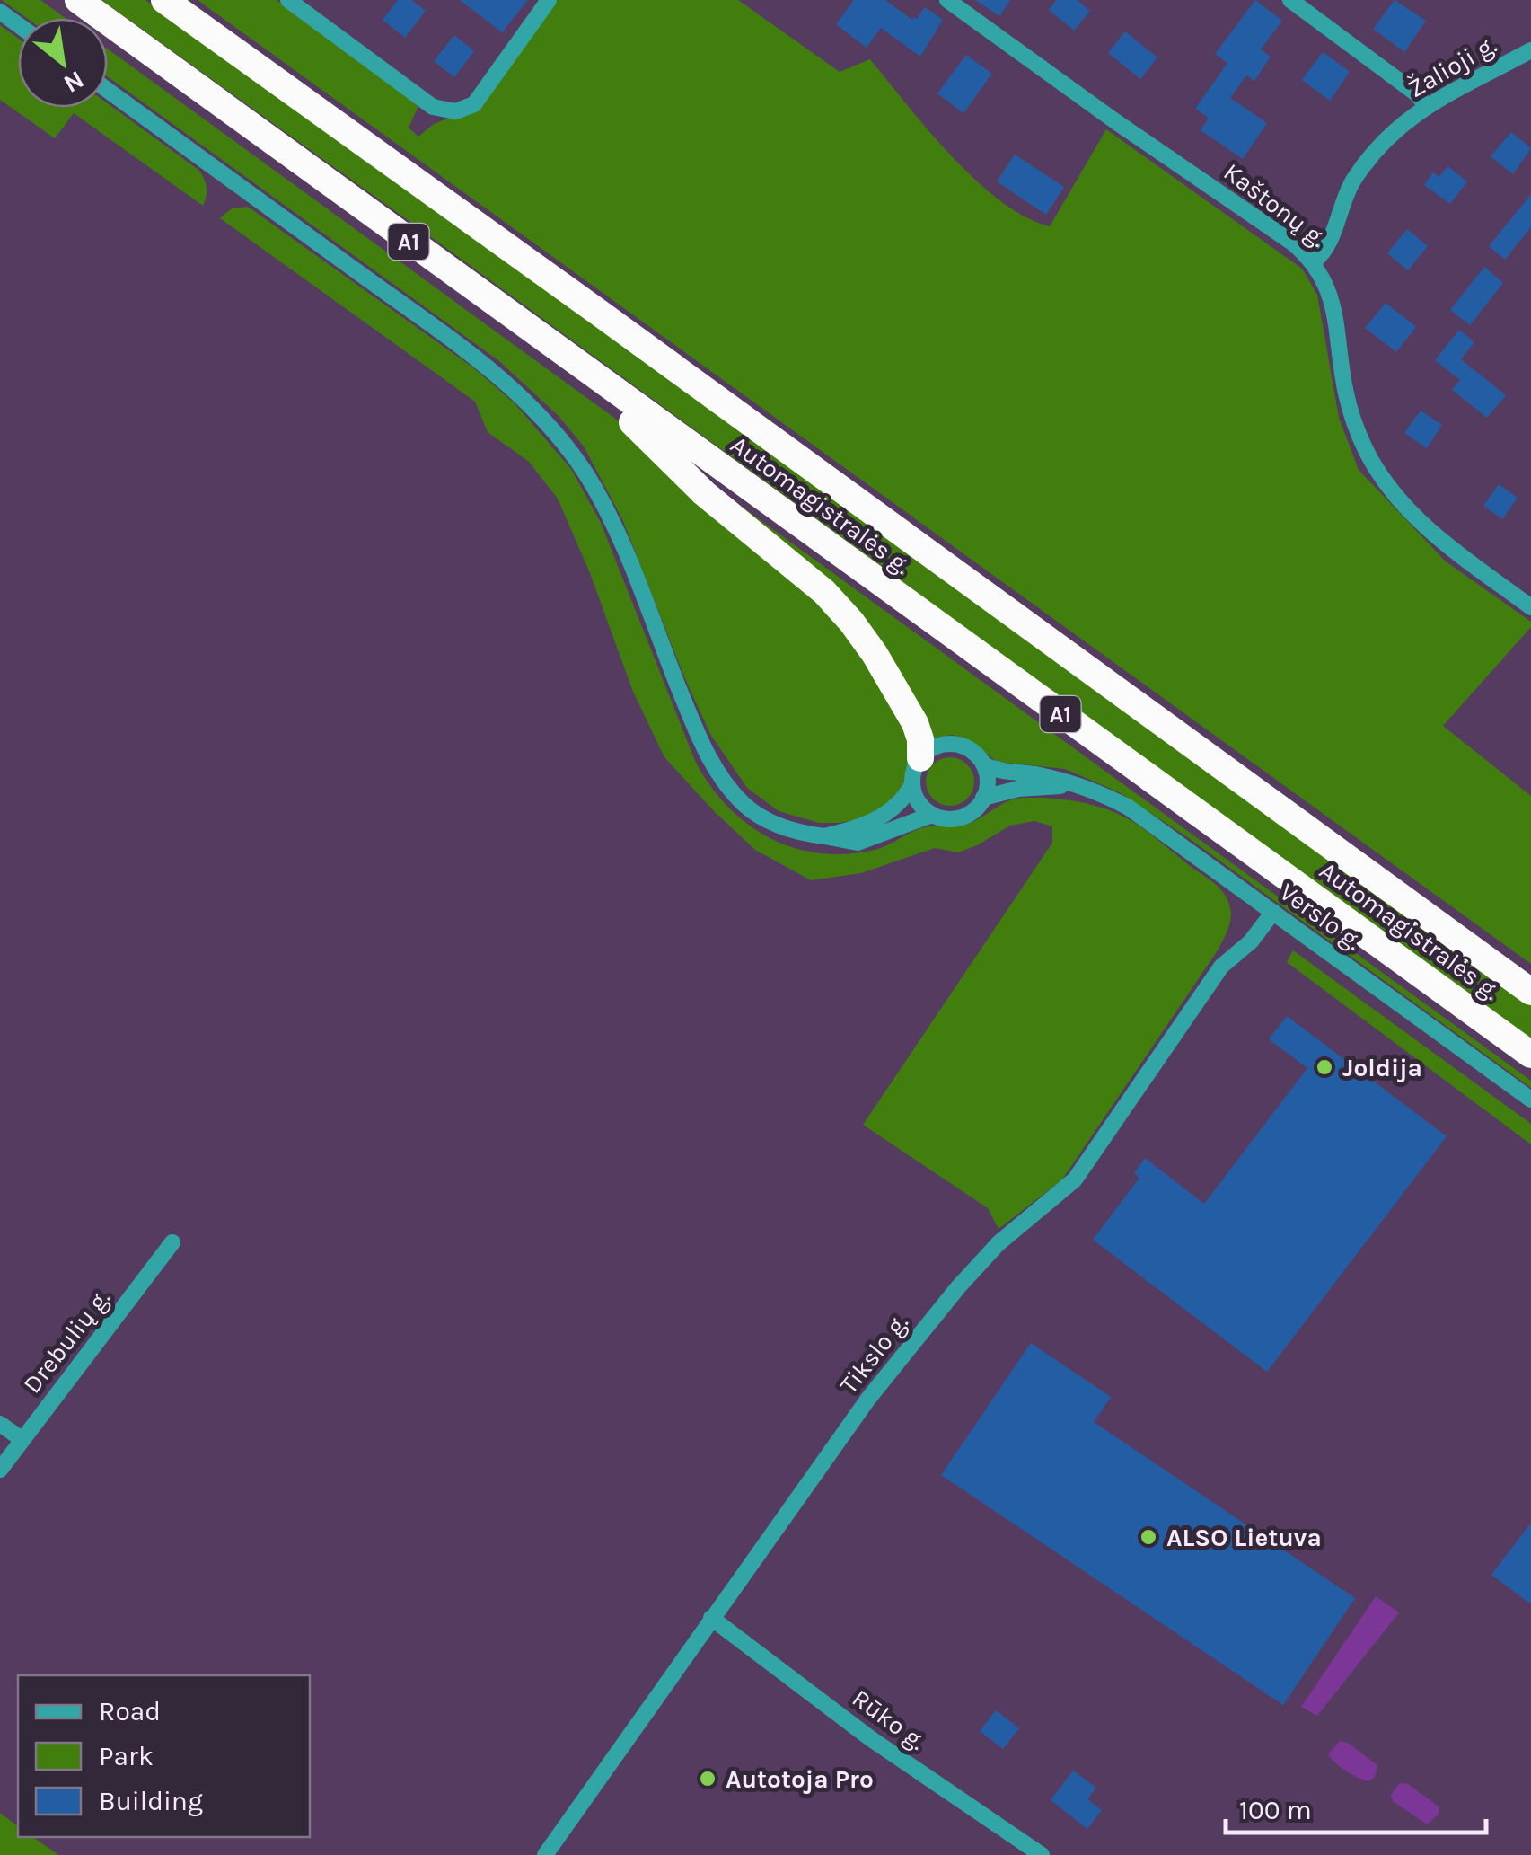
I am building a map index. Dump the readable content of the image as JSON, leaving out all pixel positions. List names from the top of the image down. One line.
{"streets":{"highway":["A1","Automagistralės g."],"street":["Žalioji g.","Kaštonų g.","Verslo g.","Drebulių g.","Tikslo g.","Rūko g."]},"crossings":[["Žalioji g.","Kaštonų g."],["Verslo g.","Tikslo g."],["Tikslo g.","Rūko g."]],"places":["Joldija","ALSO Lietuva","Autotoja Pro"],"legend":["Road","Park","Building"],"scale_bar":"100 m","north":"bottom right"}
